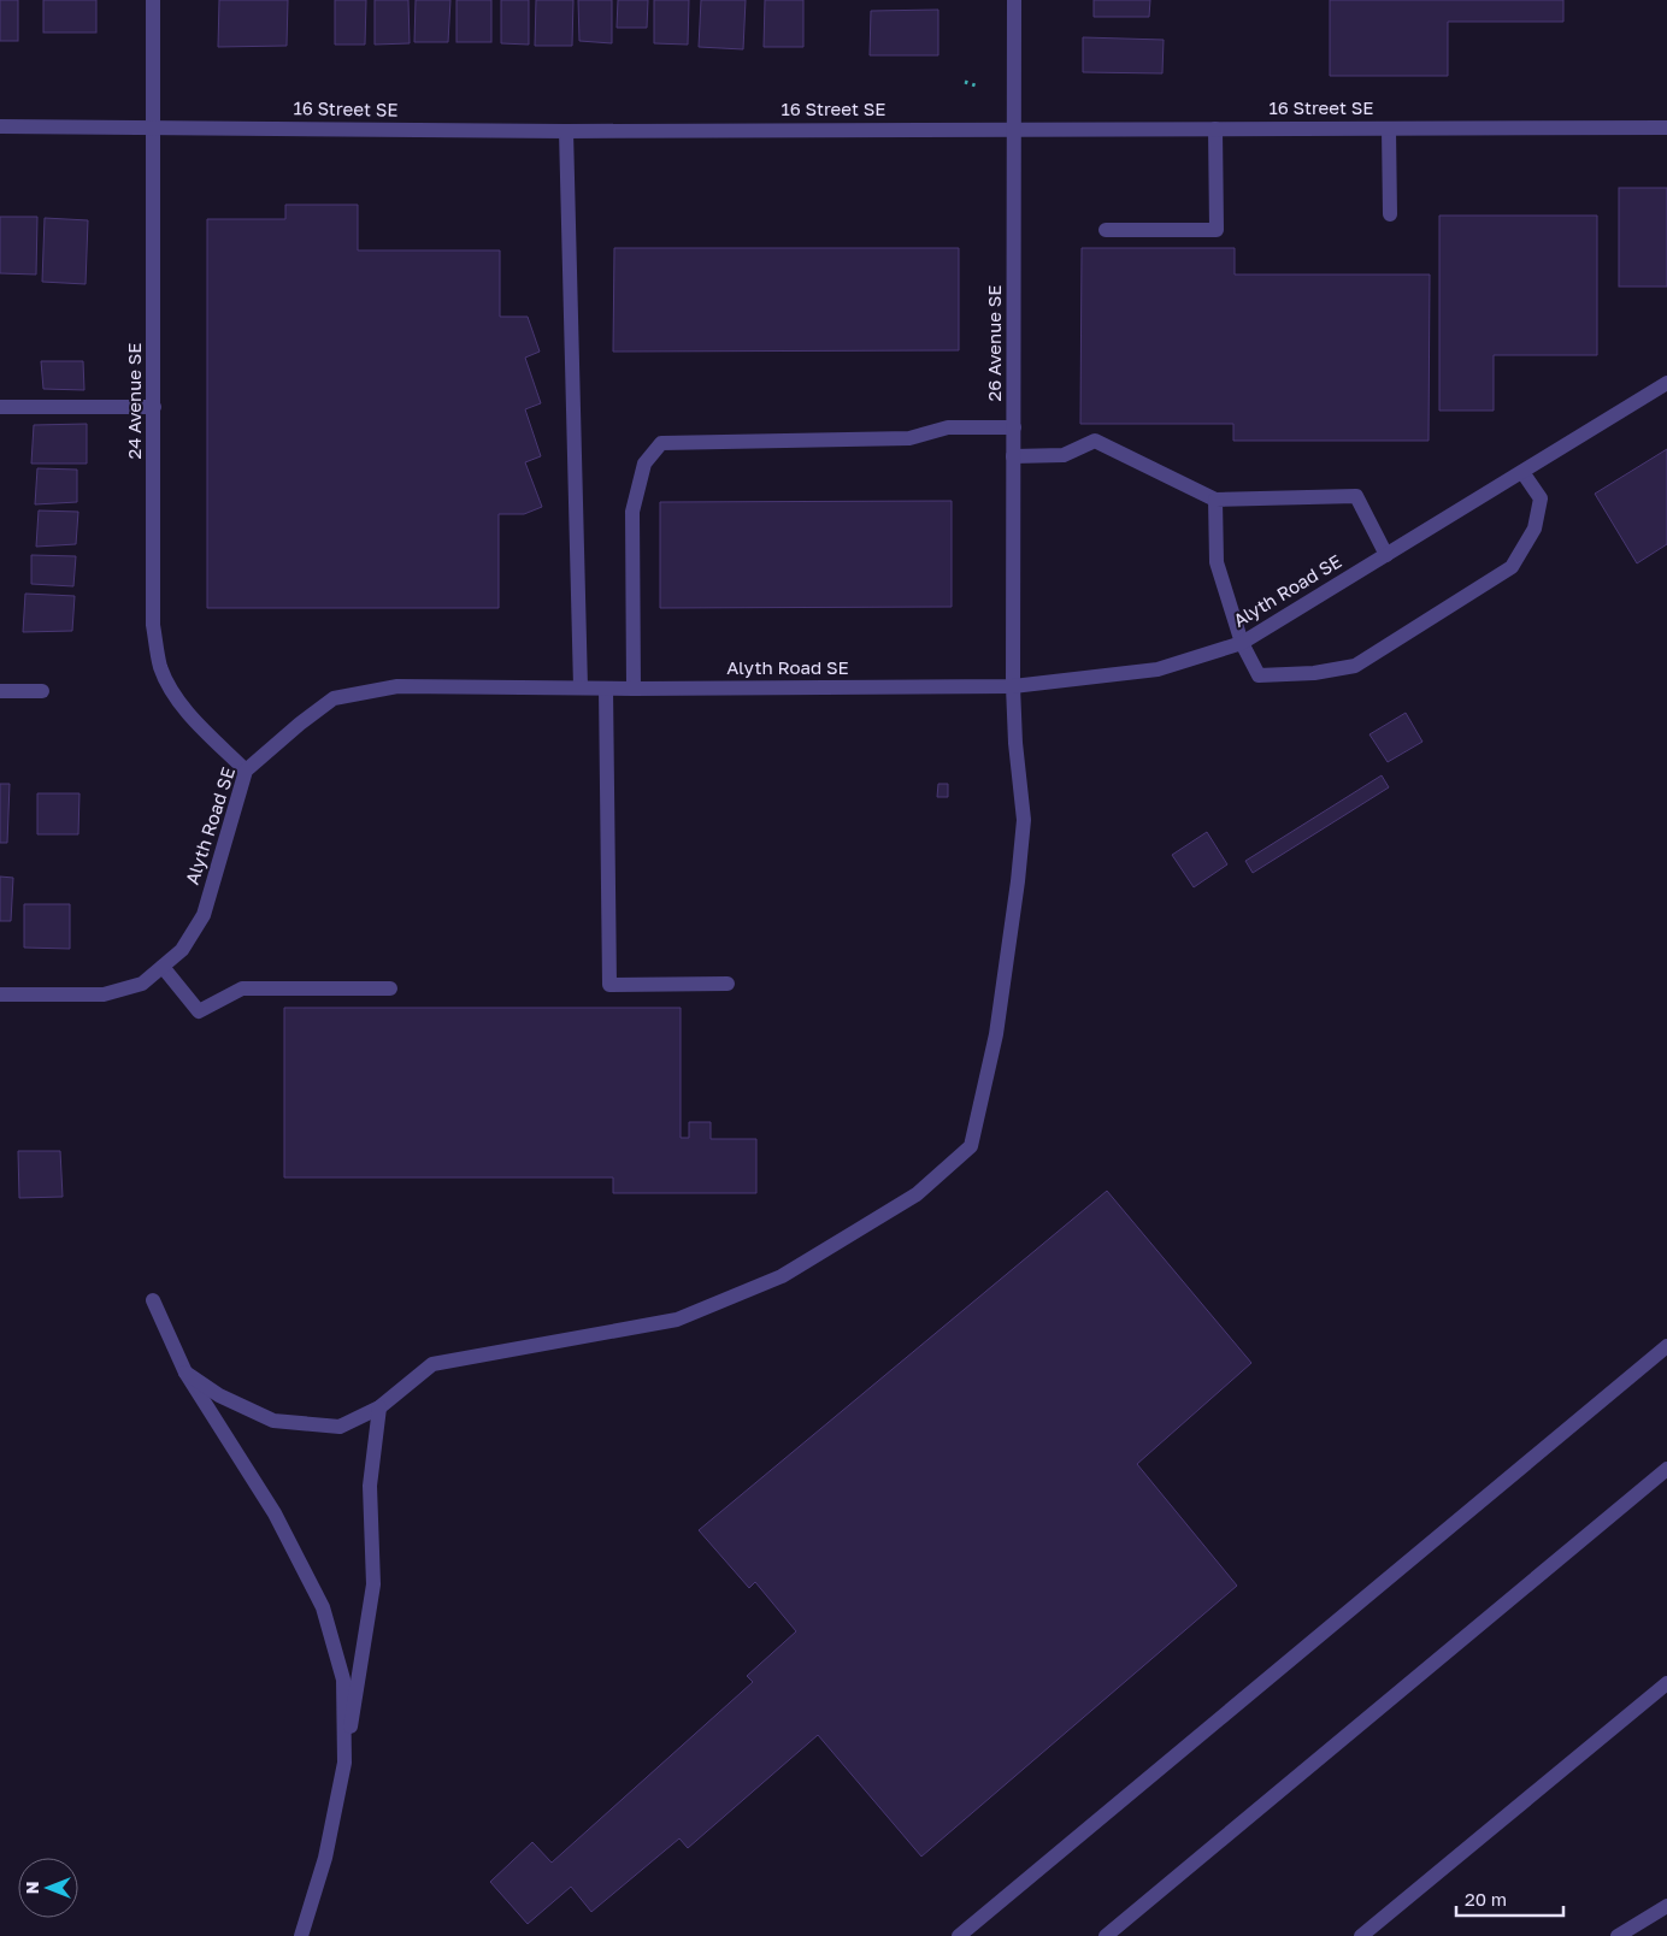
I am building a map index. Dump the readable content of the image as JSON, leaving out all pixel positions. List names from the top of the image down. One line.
{"streets":{"street":["16 Street SE","26 Avenue SE","24 Avenue SE","Alyth Road SE"]},"crossings":[["16 Street SE","26 Avenue SE"],["16 Street SE","24 Avenue SE"],["26 Avenue SE","Alyth Road SE"],["24 Avenue SE","Alyth Road SE"]],"scale_bar":"20 m","north":"left"}
